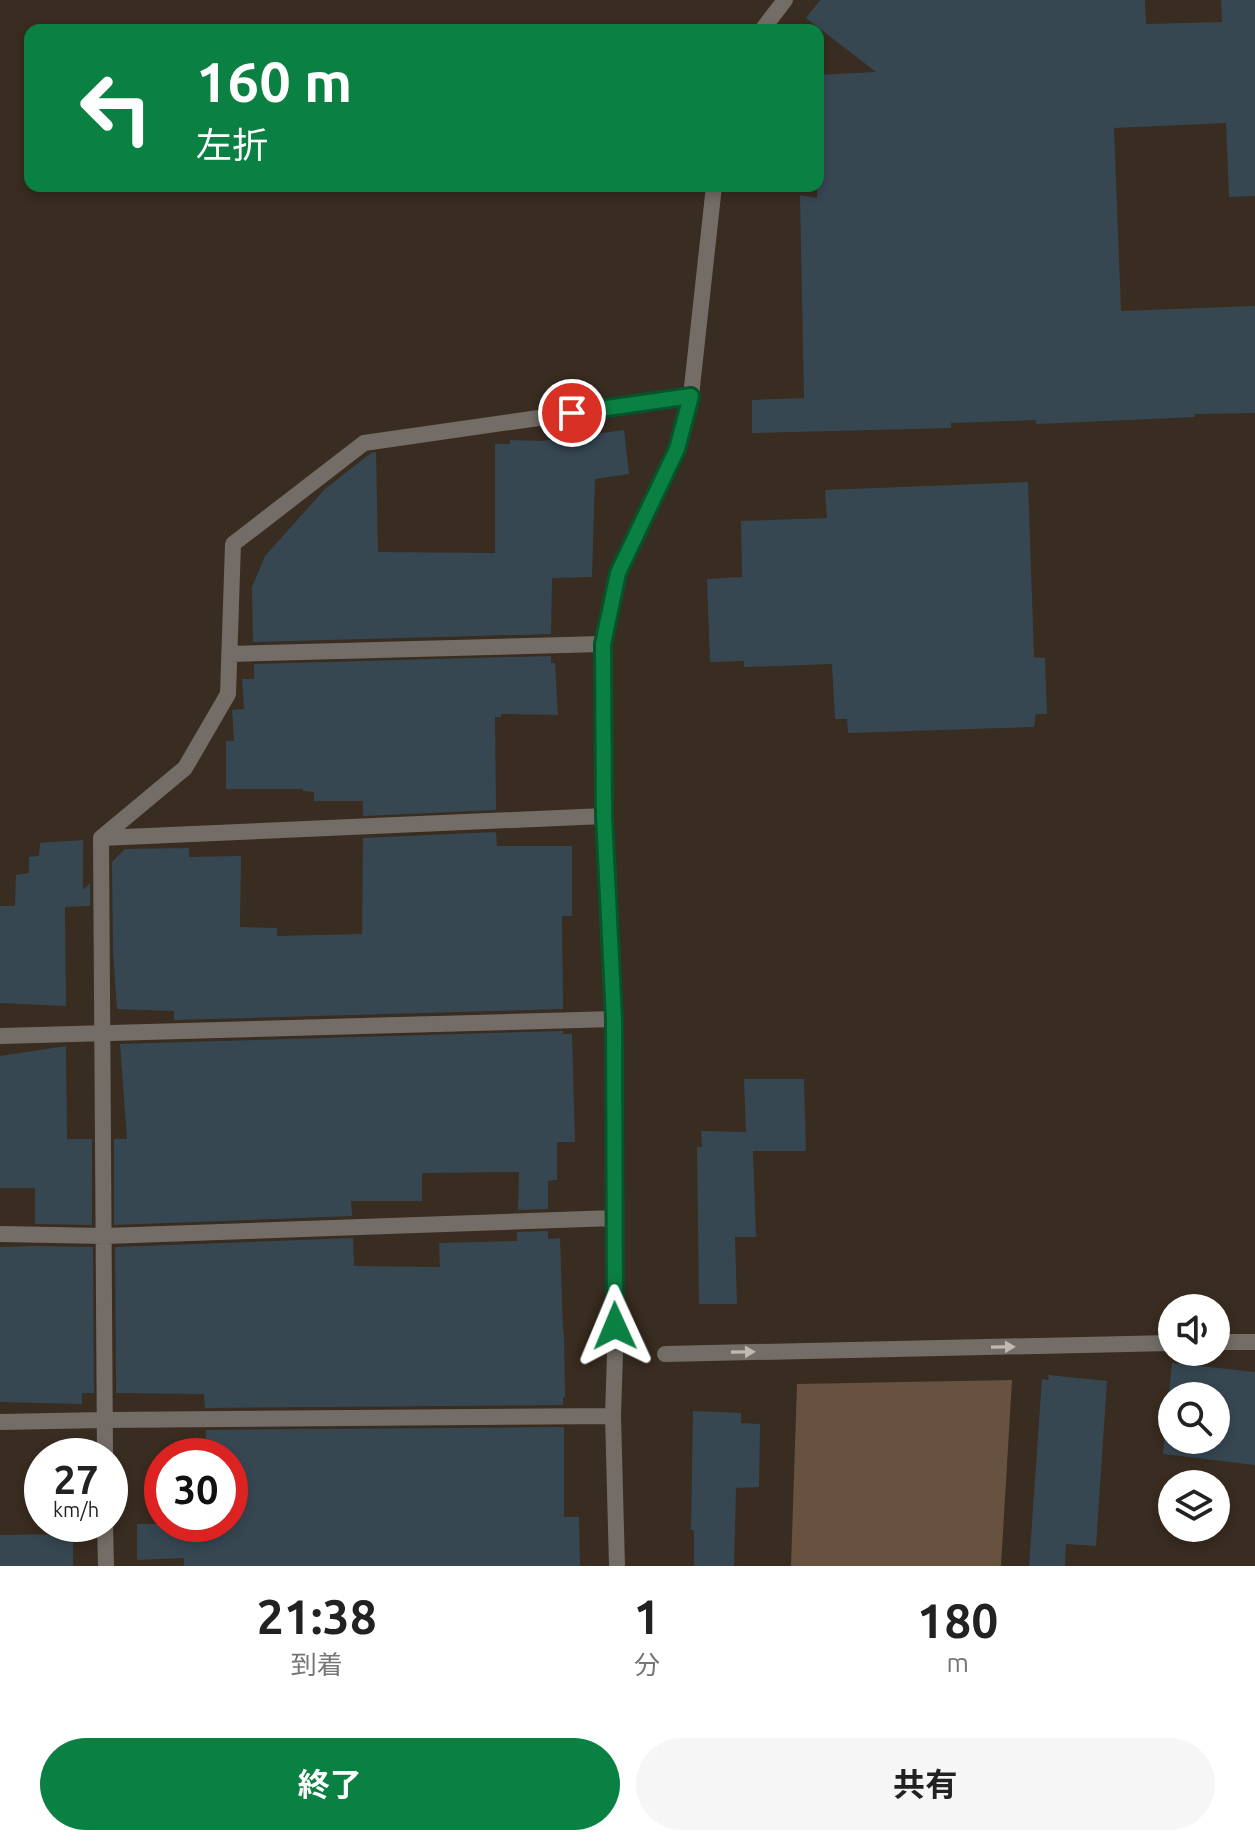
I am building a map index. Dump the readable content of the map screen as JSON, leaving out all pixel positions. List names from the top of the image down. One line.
{"page":{"turn":["160 m","左折"],"speed":"27 km/h","limit":"30","eta":["21:38","到着","1","分","180","m"],"buttons":["終了","共有"]}}
